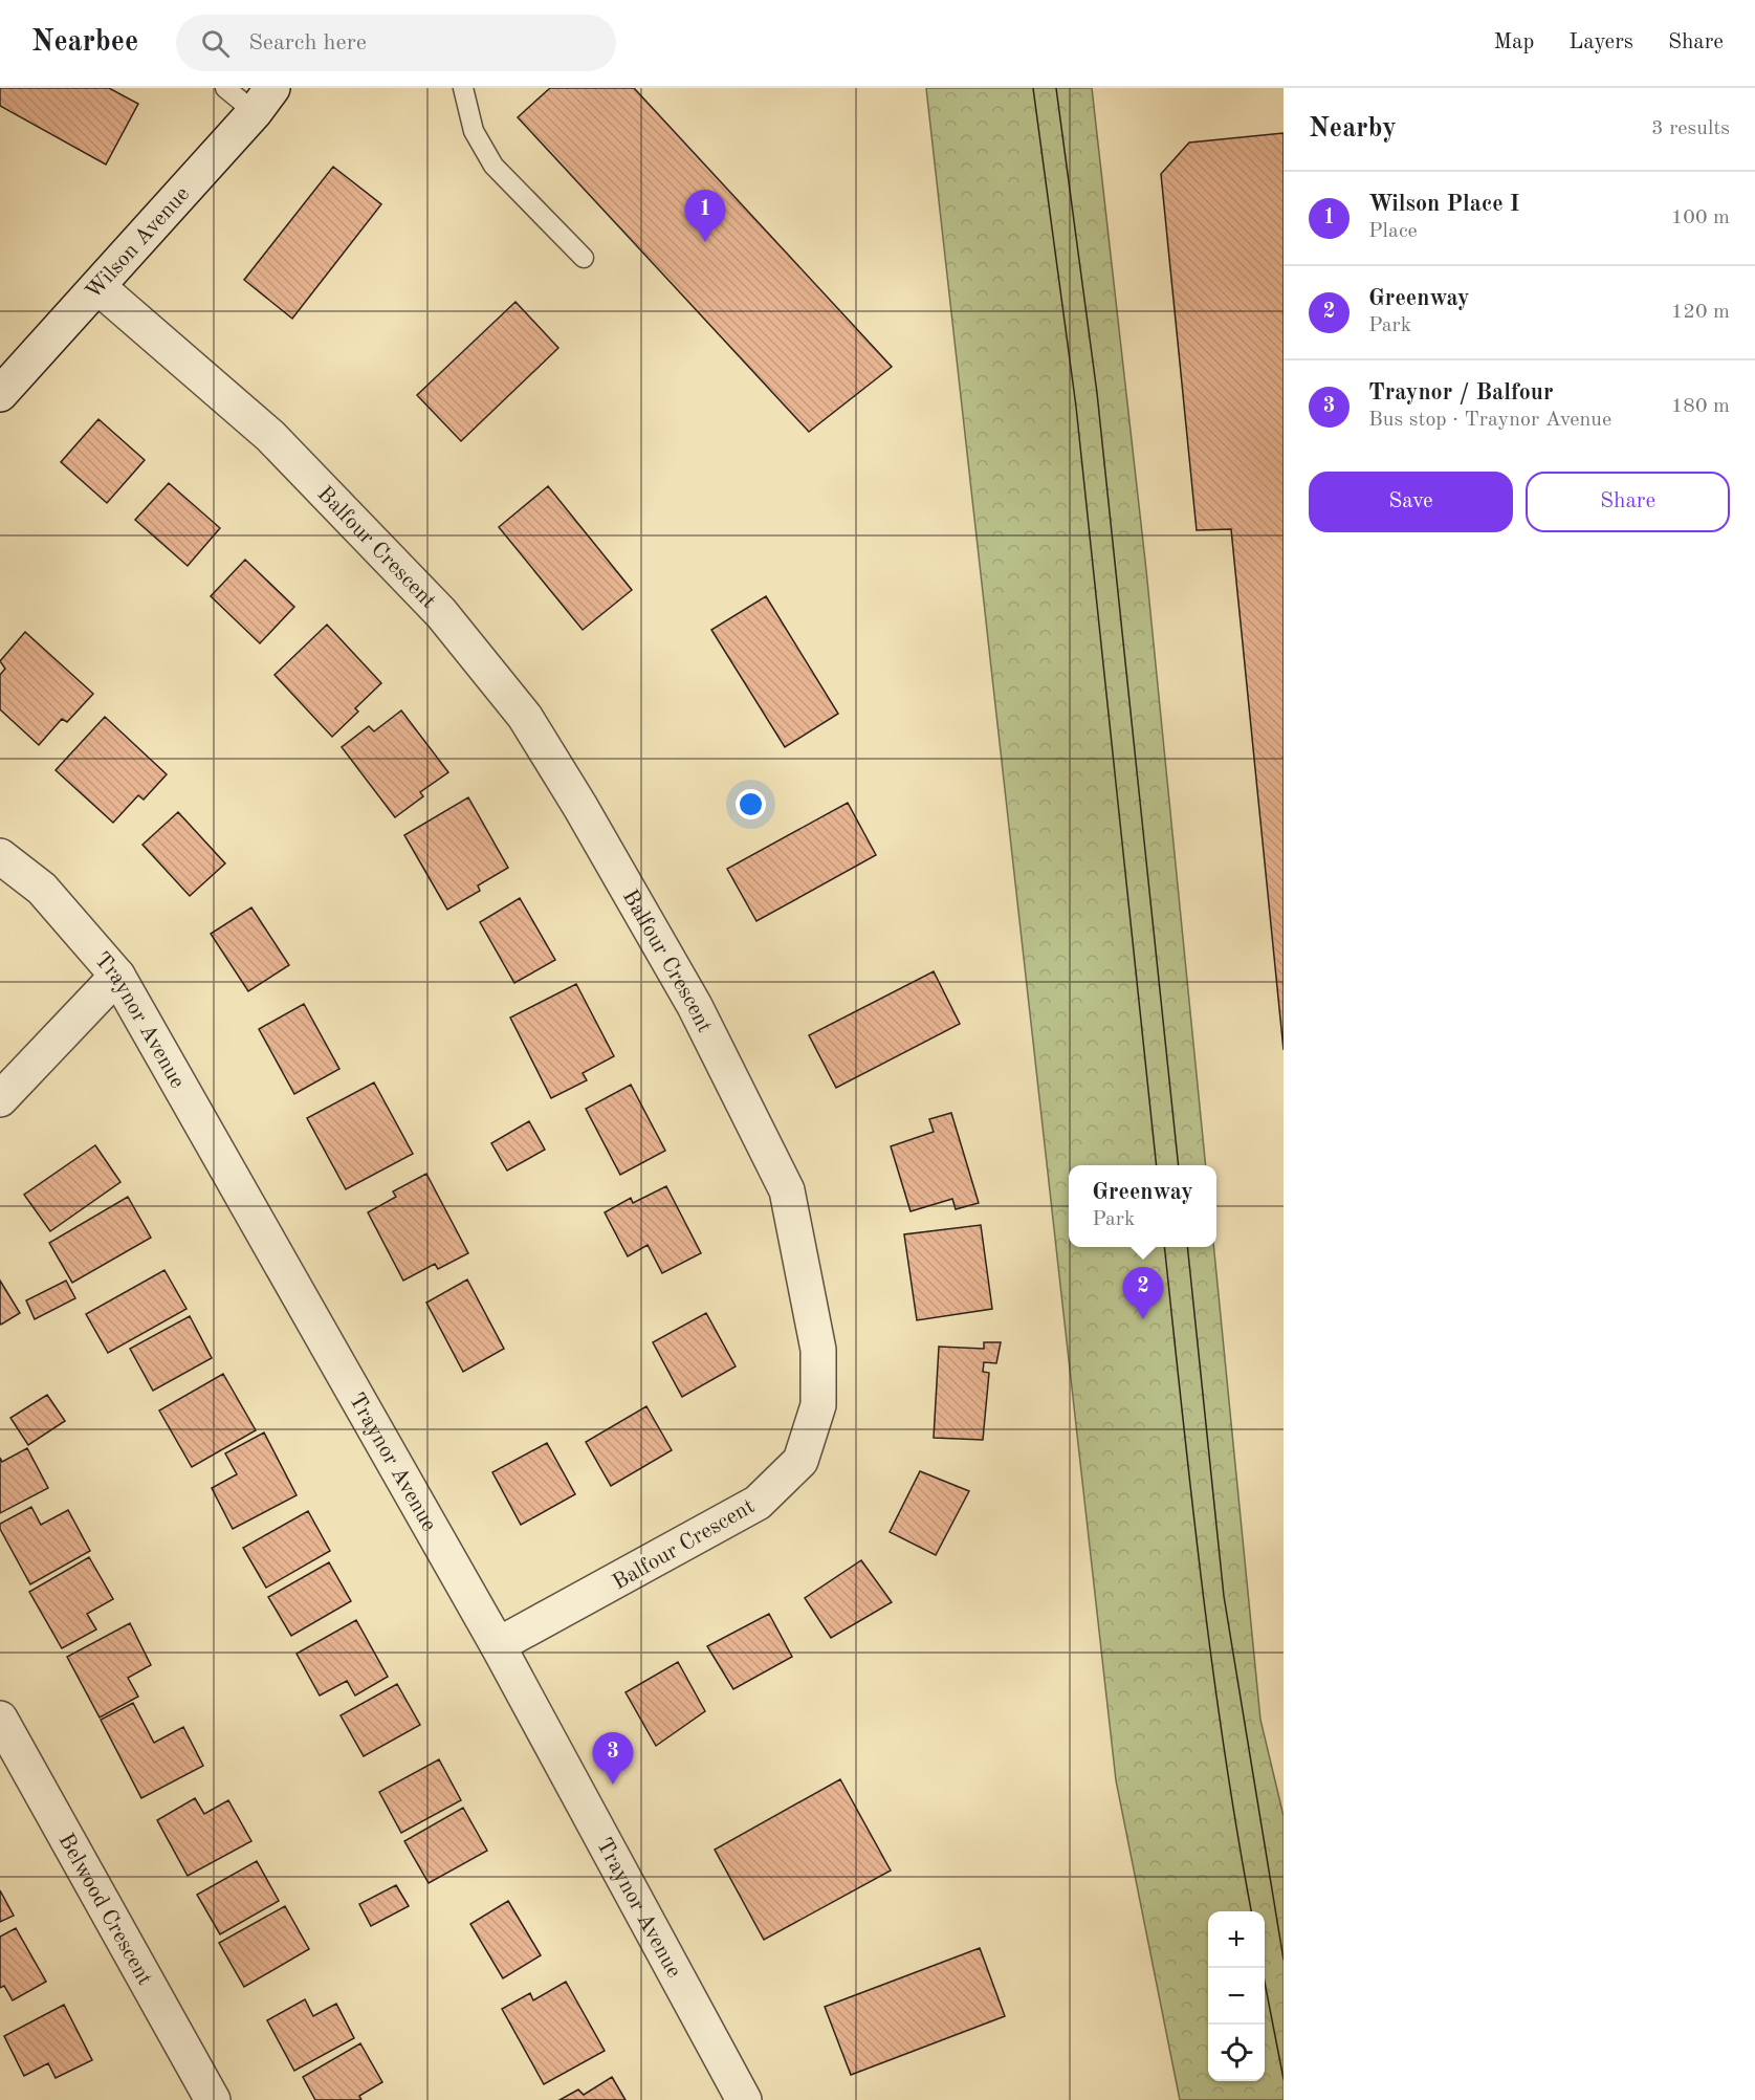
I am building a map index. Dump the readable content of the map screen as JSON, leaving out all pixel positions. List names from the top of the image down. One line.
{"streets":{"street":["Wilson Avenue","Balfour Crescent","Traynor Avenue","Belwood Crescent"]},"crossings":[["Wilson Avenue","Balfour Crescent"],["Balfour Crescent","Traynor Avenue"]],"page":{"header":"Nearbee","search":"Search here","nav":["Map","Layers","Share"],"heading":["Nearby","3 results"],"list":[{"mark":"1","name":"Wilson Place I","note":"Place","value":"100 m"},{"mark":"2","name":"Greenway","note":"Park","value":"120 m"},{"mark":"3","name":"Traynor / Balfour","note":"Bus stop · Traynor Avenue","value":"180 m"}],"pins":["1","2","3"],"buttons":["Save","Share"],"popup":["Greenway","Park"],"map_buttons":["+","−"]}}
